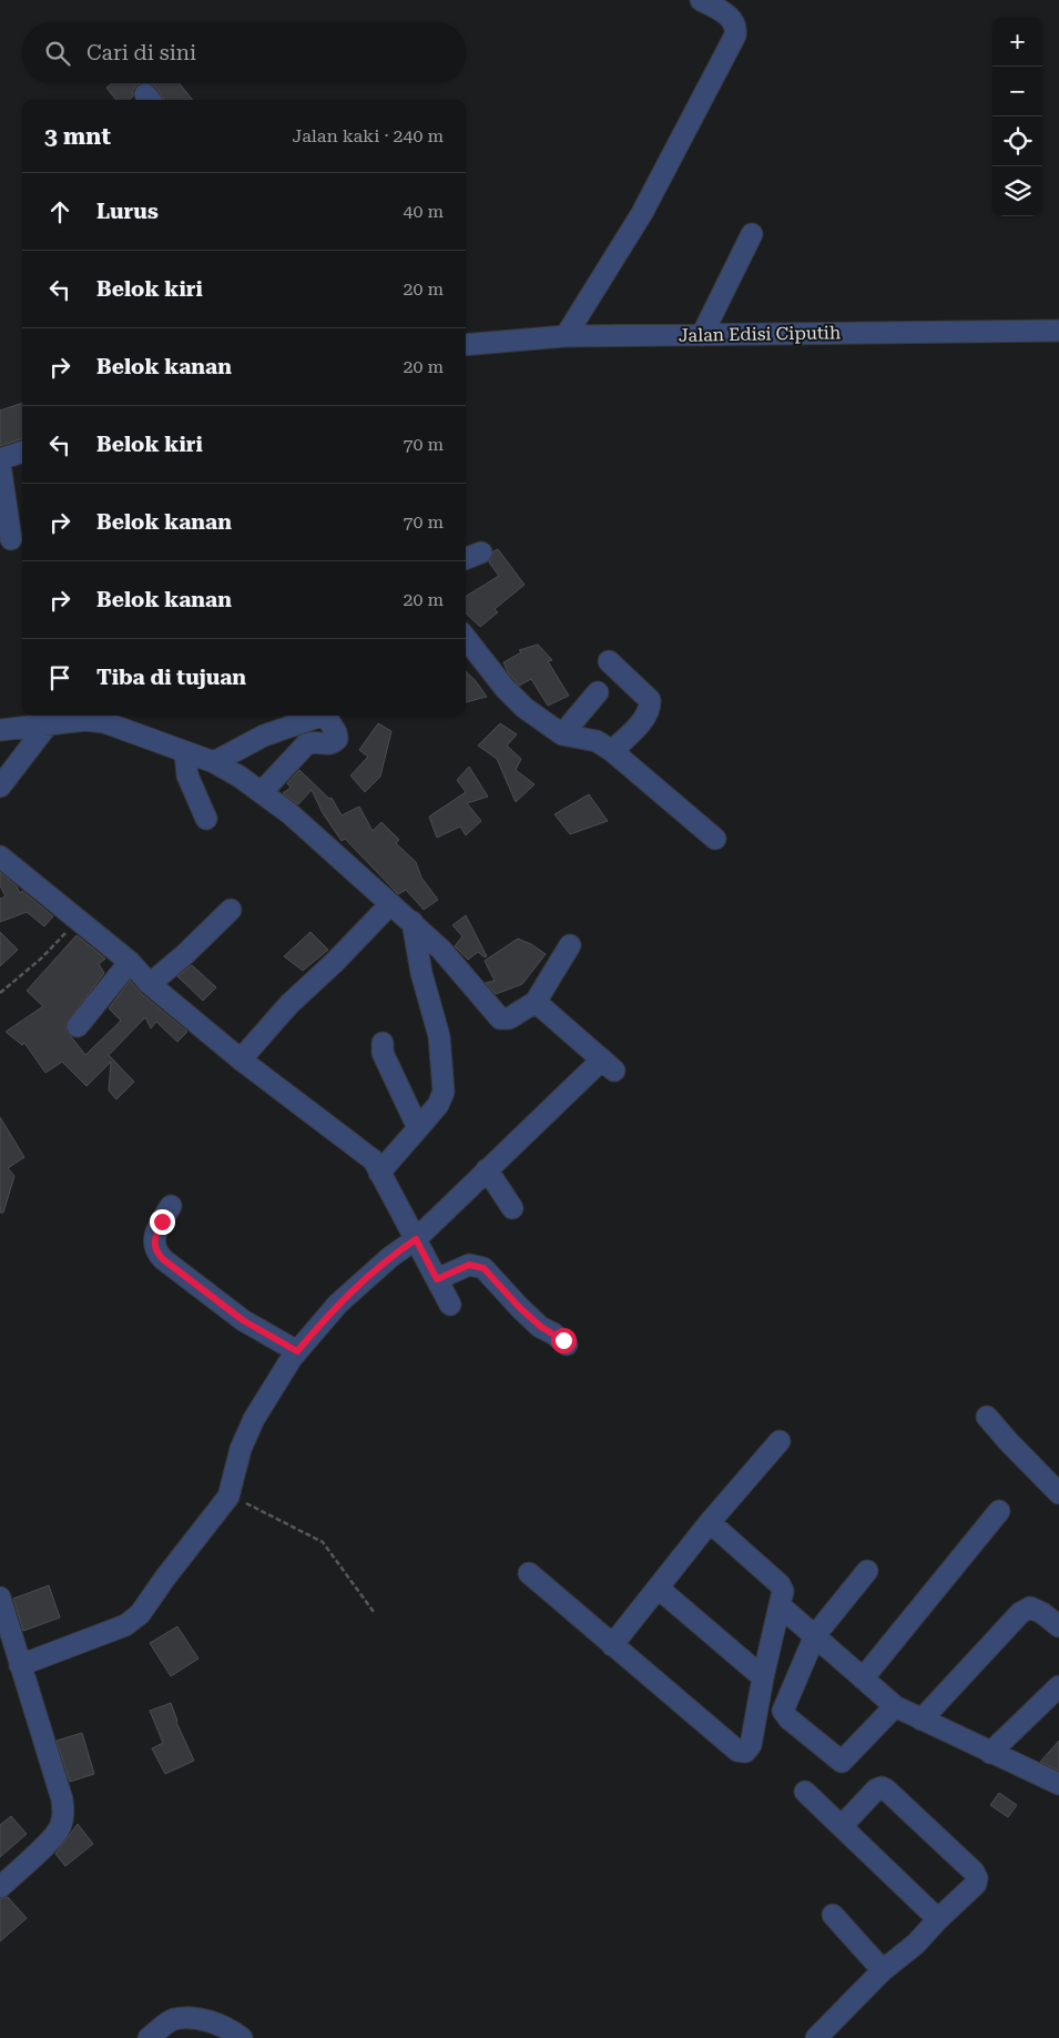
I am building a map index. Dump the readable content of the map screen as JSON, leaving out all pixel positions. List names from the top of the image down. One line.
{"streets":{"street":["Jalan Edisi Ciputih"]},"page":{"map_buttons":["+","−"],"search":"Cari di sini","heading":["3 mnt","Jalan kaki · 240 m"],"list":[["Lurus","40 m"],["Belok kiri","20 m"],["Belok kanan","20 m"],["Belok kiri","70 m"],["Belok kanan","70 m"],["Belok kanan","20 m"],"Tiba di tujuan"]}}
